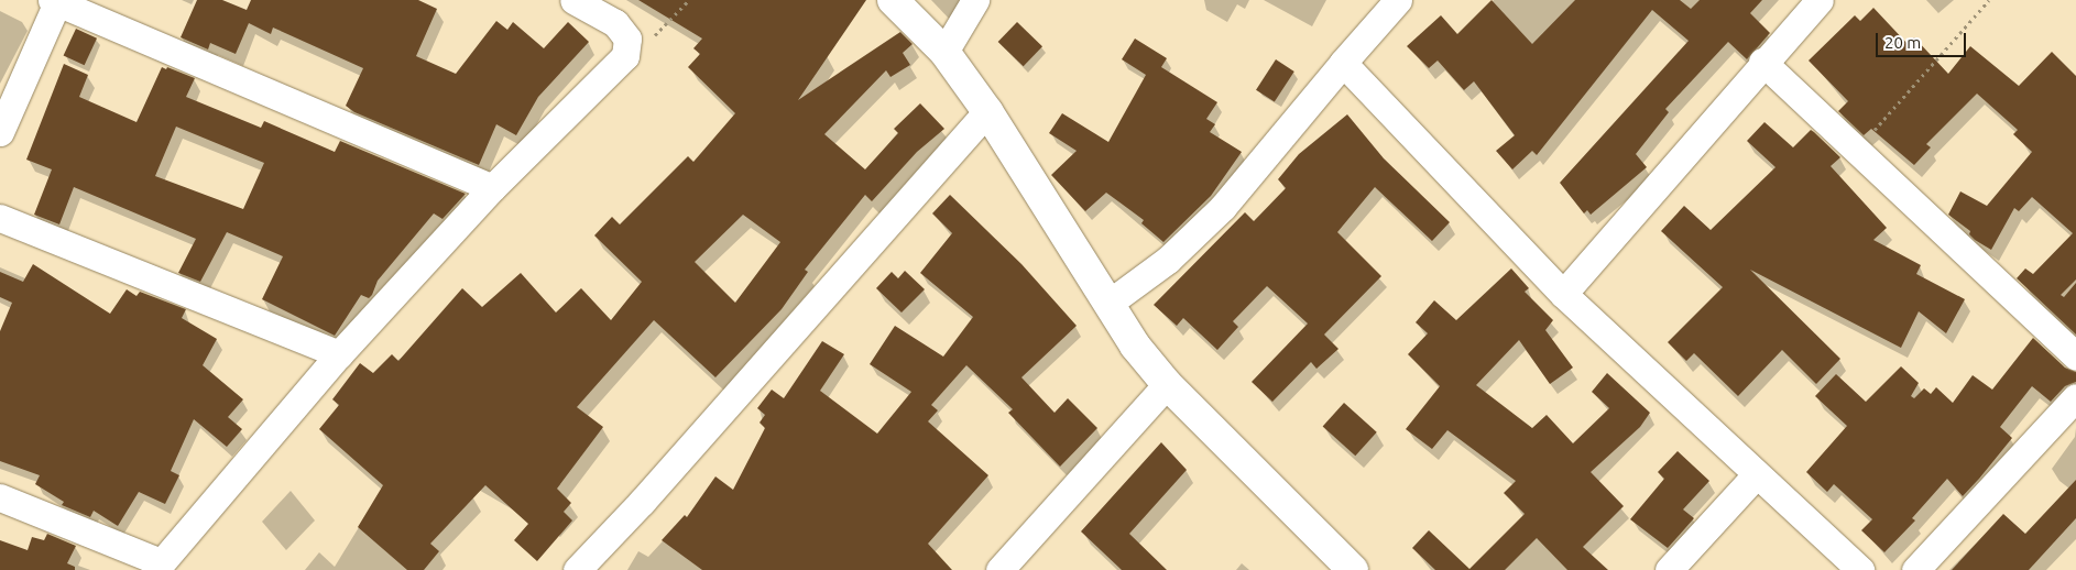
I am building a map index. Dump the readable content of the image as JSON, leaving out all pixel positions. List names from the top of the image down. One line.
{"scale_bar":"20 m"}
